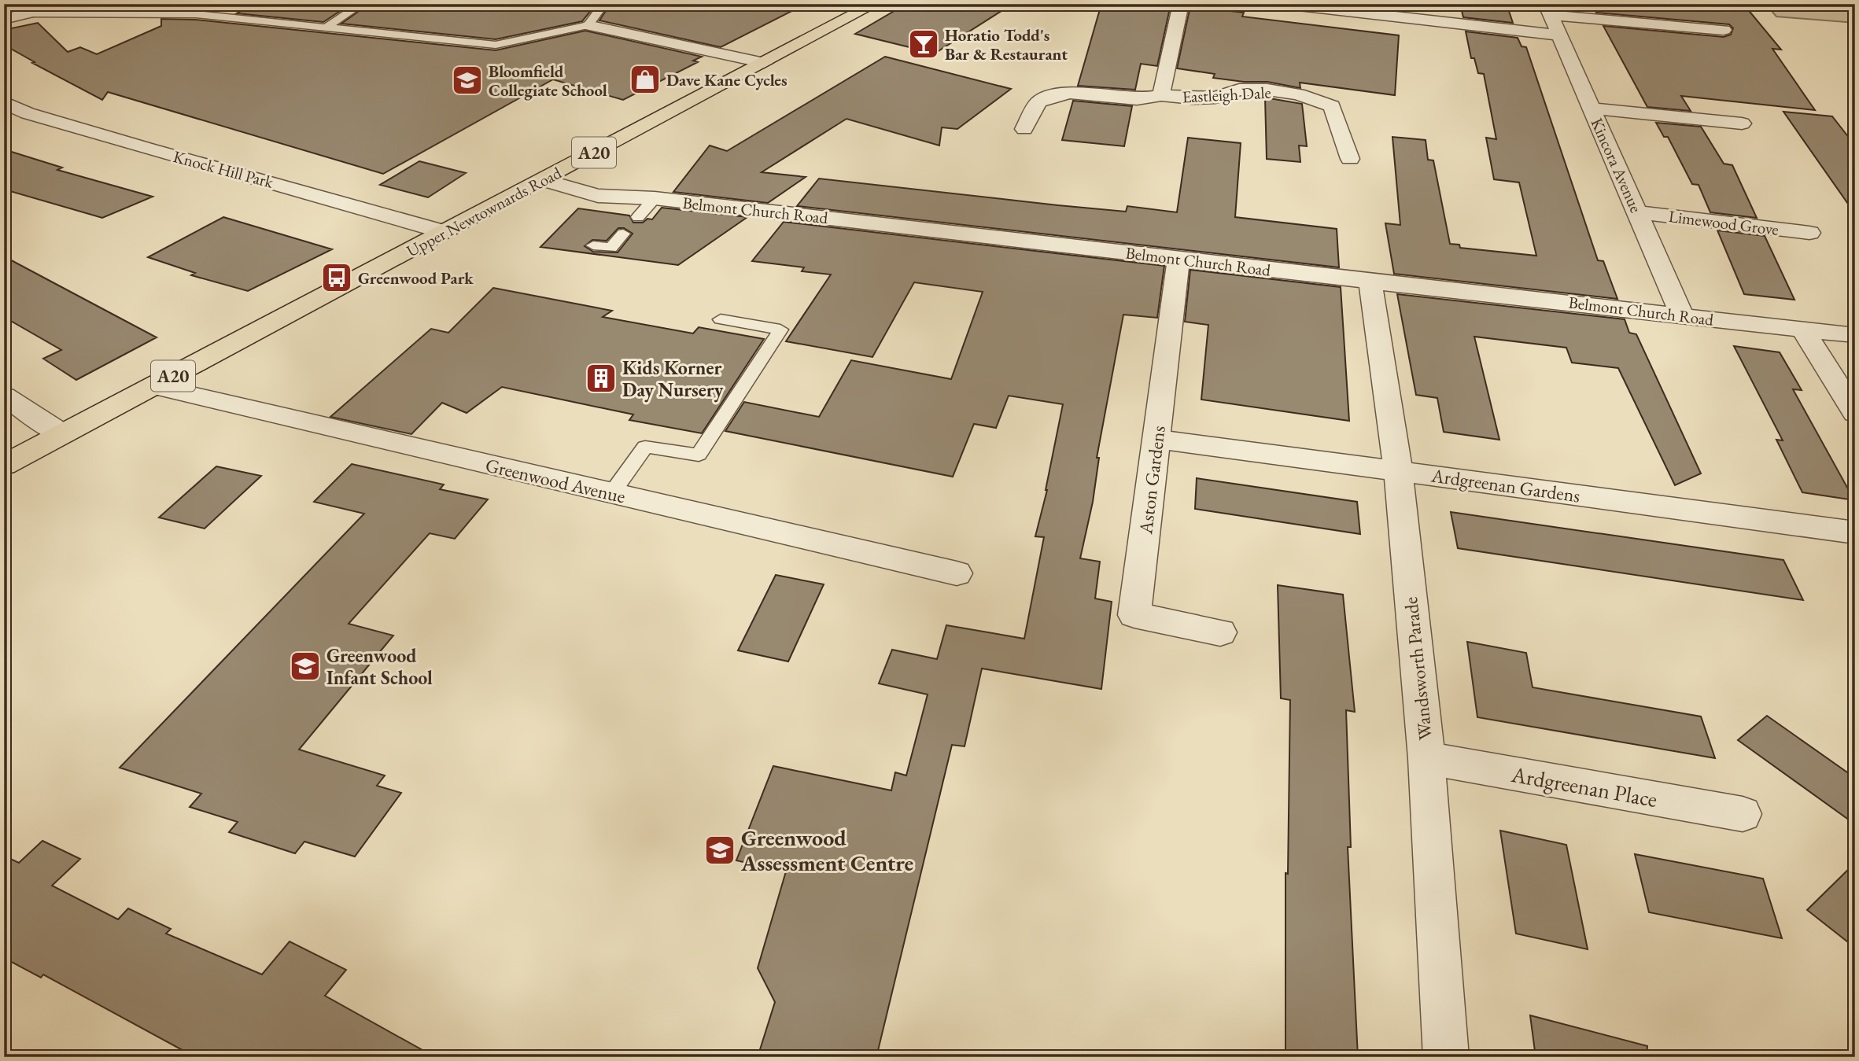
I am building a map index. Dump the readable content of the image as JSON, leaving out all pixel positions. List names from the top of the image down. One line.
{"streets":{"main road":["A20","Upper Newtownards Road"],"street":["Eastleigh Dale","Kincora Avenue","Knock Hill Park","Belmont Church Road","Limewood Grove","Aston Gardens","Greenwood Avenue","Ardgreenan Gardens","Wandsworth Parade","Ardgreenan Place"]},"crossings":[["Kincora Avenue","Belmont Church Road"],["Kincora Avenue","Limewood Grove"],["Knock Hill Park","Upper Newtownards Road"],["Belmont Church Road","Upper Newtownards Road"],["Belmont Church Road","Aston Gardens"],["Belmont Church Road","Wandsworth Parade"],["Upper Newtownards Road","Greenwood Avenue"],["Aston Gardens","Ardgreenan Gardens"],["Ardgreenan Gardens","Wandsworth Parade"],["Wandsworth Parade","Ardgreenan Place"]],"places":{"bar":["Horatio Todd's Bar & Restaurant"],"shop":["Dave Kane Cycles"],"school or university":["Bloomfield Collegiate School","Greenwood Infant School","Greenwood Assessment Centre"],"bus stop":["Greenwood Park"],"building":["Kids Korner Day Nursery"]}}
